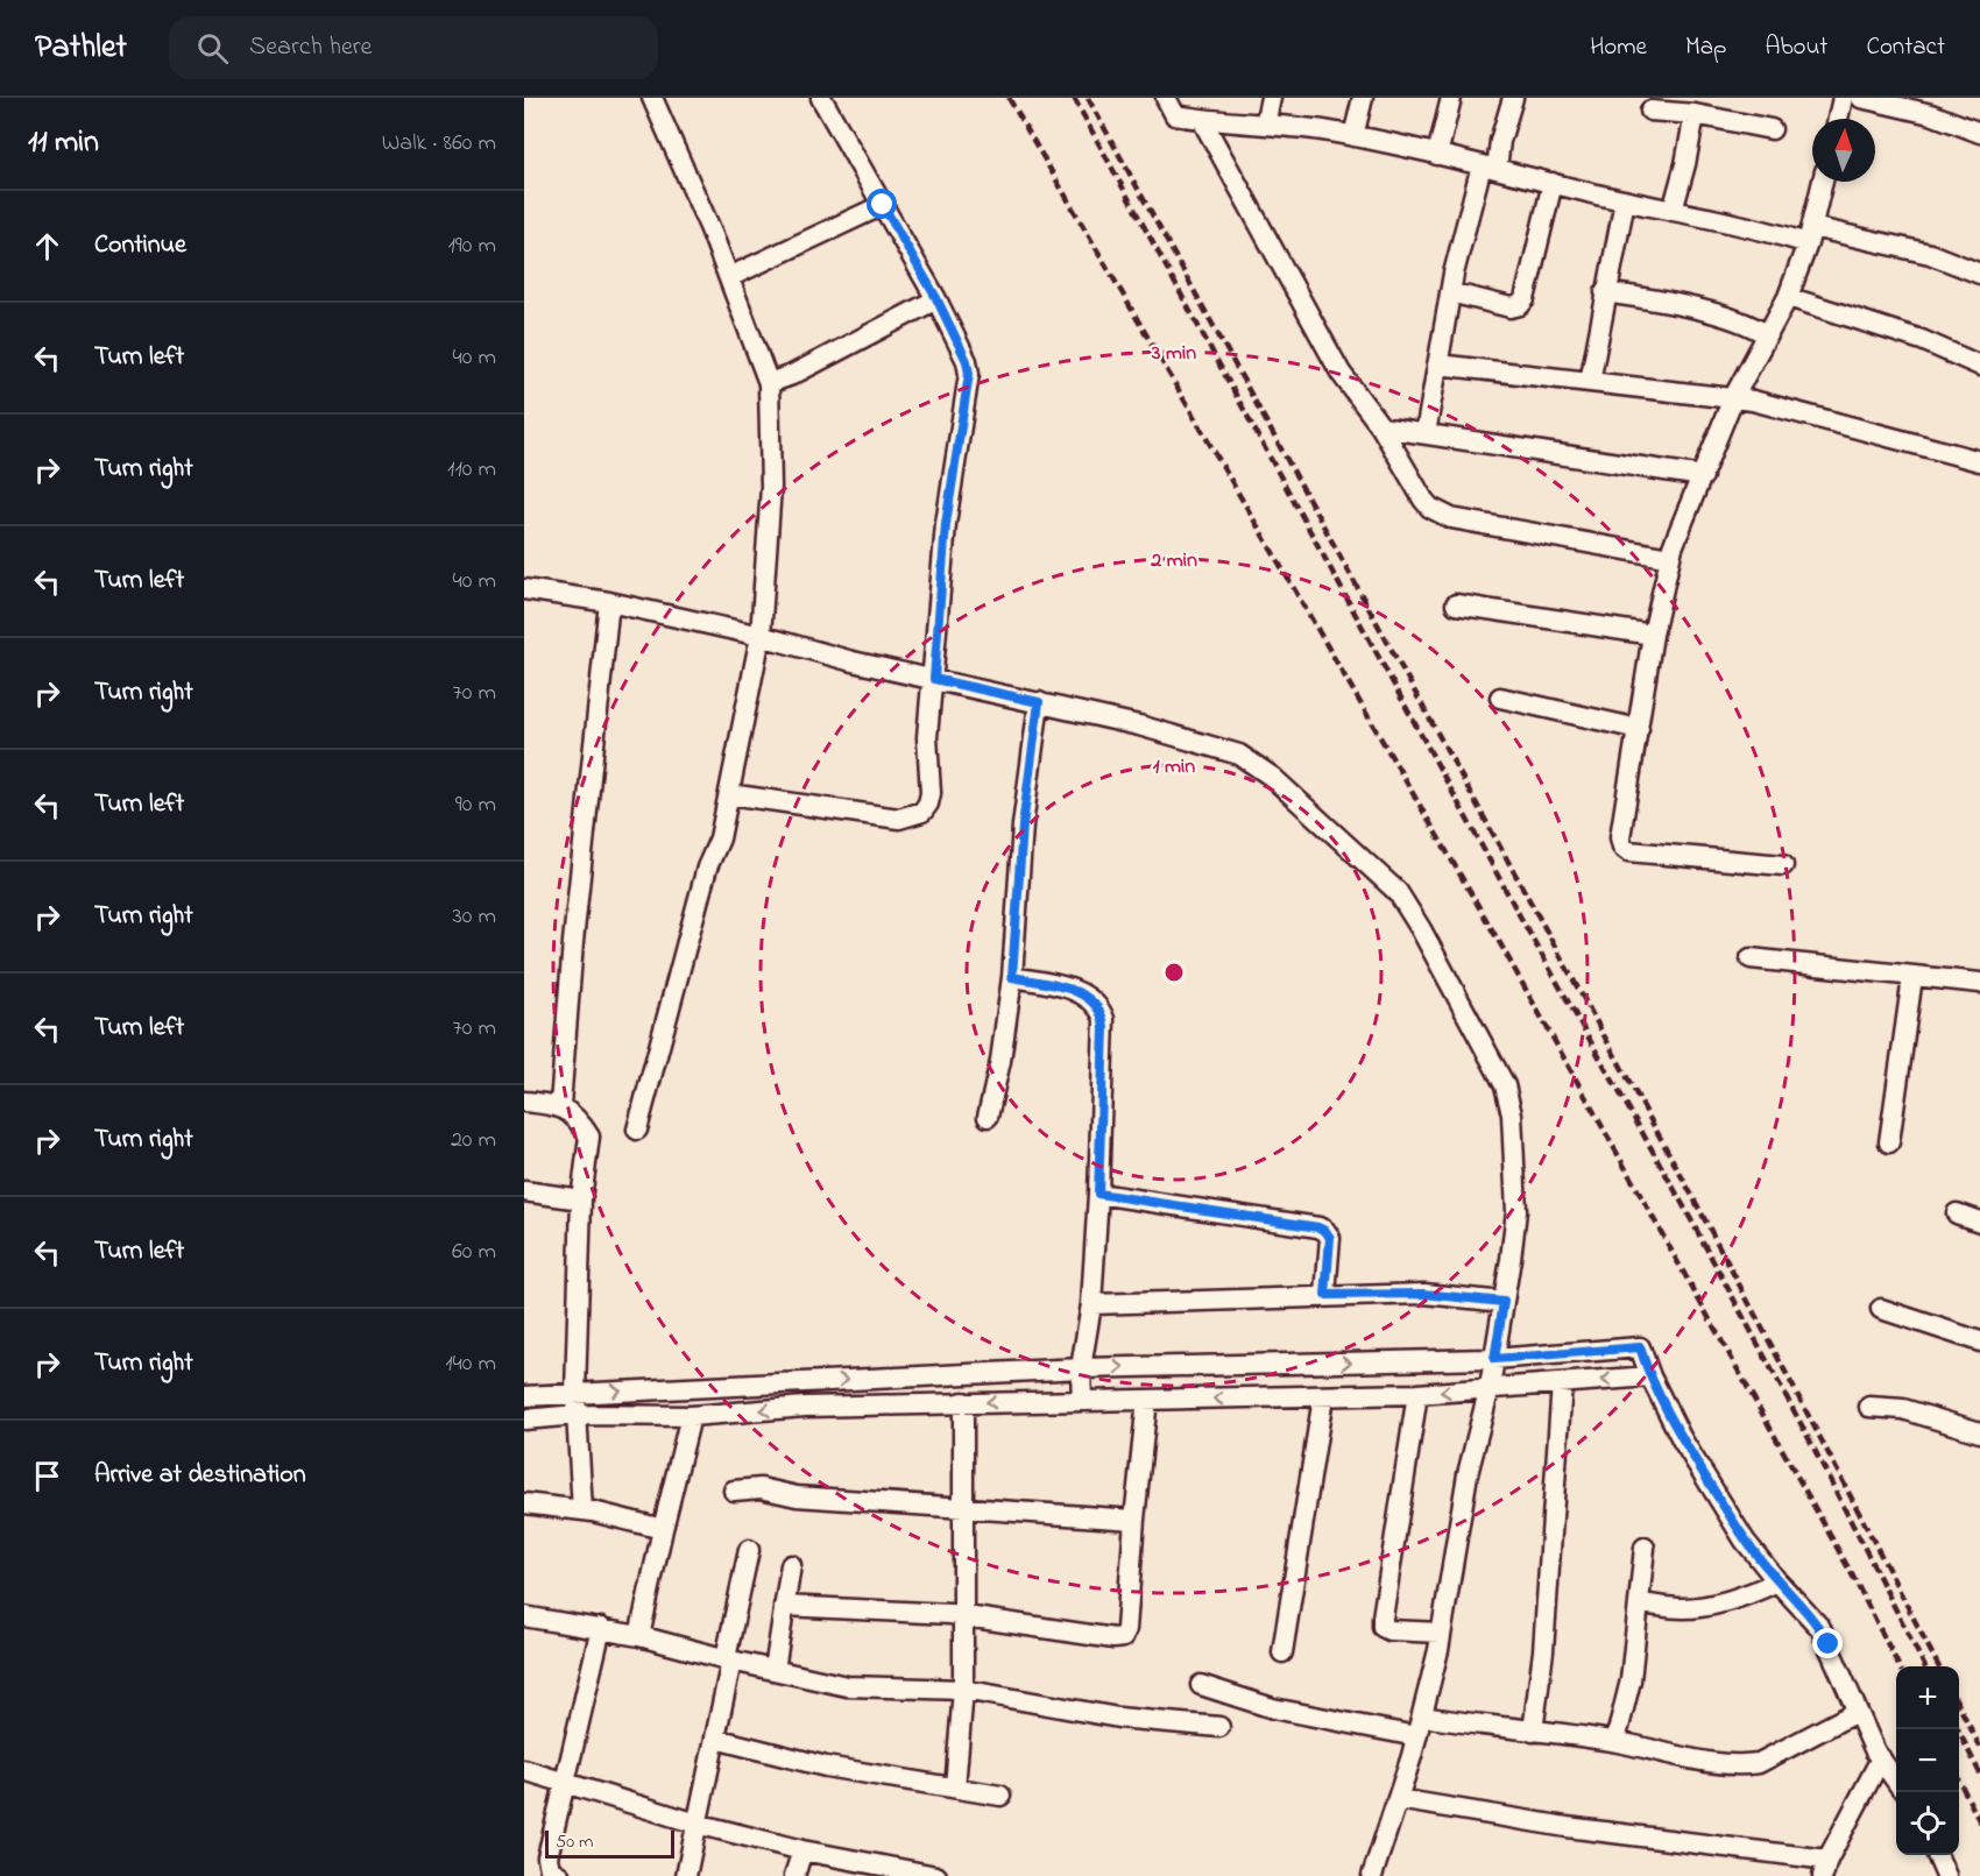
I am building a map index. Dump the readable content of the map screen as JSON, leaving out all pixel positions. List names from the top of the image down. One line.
{"scale_bar":"50 m","north":"top","page":{"header":"Pathlet","search":"Search here","nav":["Home","Map","About","Contact"],"heading":["11 min","Walk · 860 m"],"list":[["Continue","190 m"],["Turn left","40 m"],["Turn right","110 m"],["Turn left","40 m"],["Turn right","70 m"],["Turn left","90 m"],["Turn right","30 m"],["Turn left","70 m"],["Turn right","20 m"],["Turn left","60 m"],["Turn right","140 m"],"Arrive at destination"],"map_buttons":["+","−"],"scale":"50 m"},"rings":["3 min","2 min","1 min"]}
